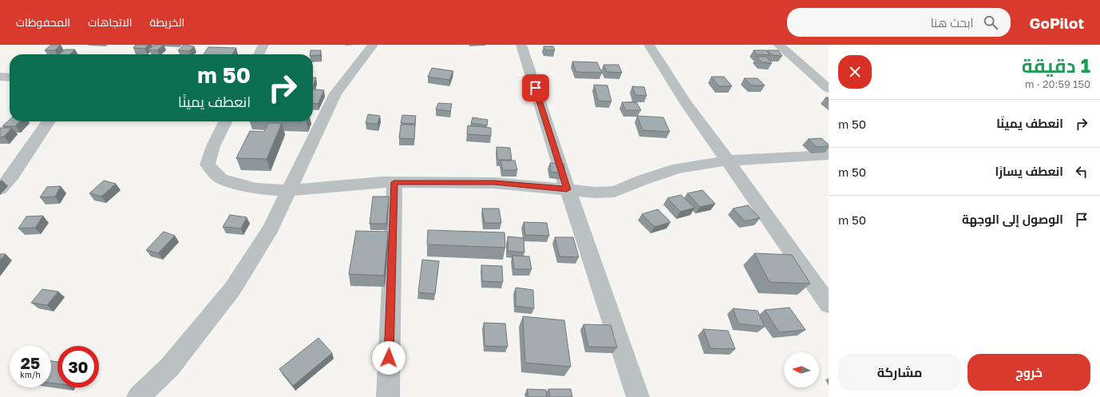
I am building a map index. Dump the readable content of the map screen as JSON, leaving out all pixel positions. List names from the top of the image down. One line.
{"north":"left","page":{"header":"GoPilot","search":"ابحث هنا","nav":["الخريطة","الاتجاهات","المحفوظات"],"heading":["1 دقيقة","150 m · 20:59"],"turn":["50 m","انعطف يمينًا"],"list":[{"name":"انعطف يمينًا","value":"50 m"},{"name":"انعطف يسارًا","value":"50 m"},{"name":"الوصول إلى الوجهة","value":"50 m"}],"speed":"25 km/h","limit":"30","buttons":["خروج","مشاركة"]}}
